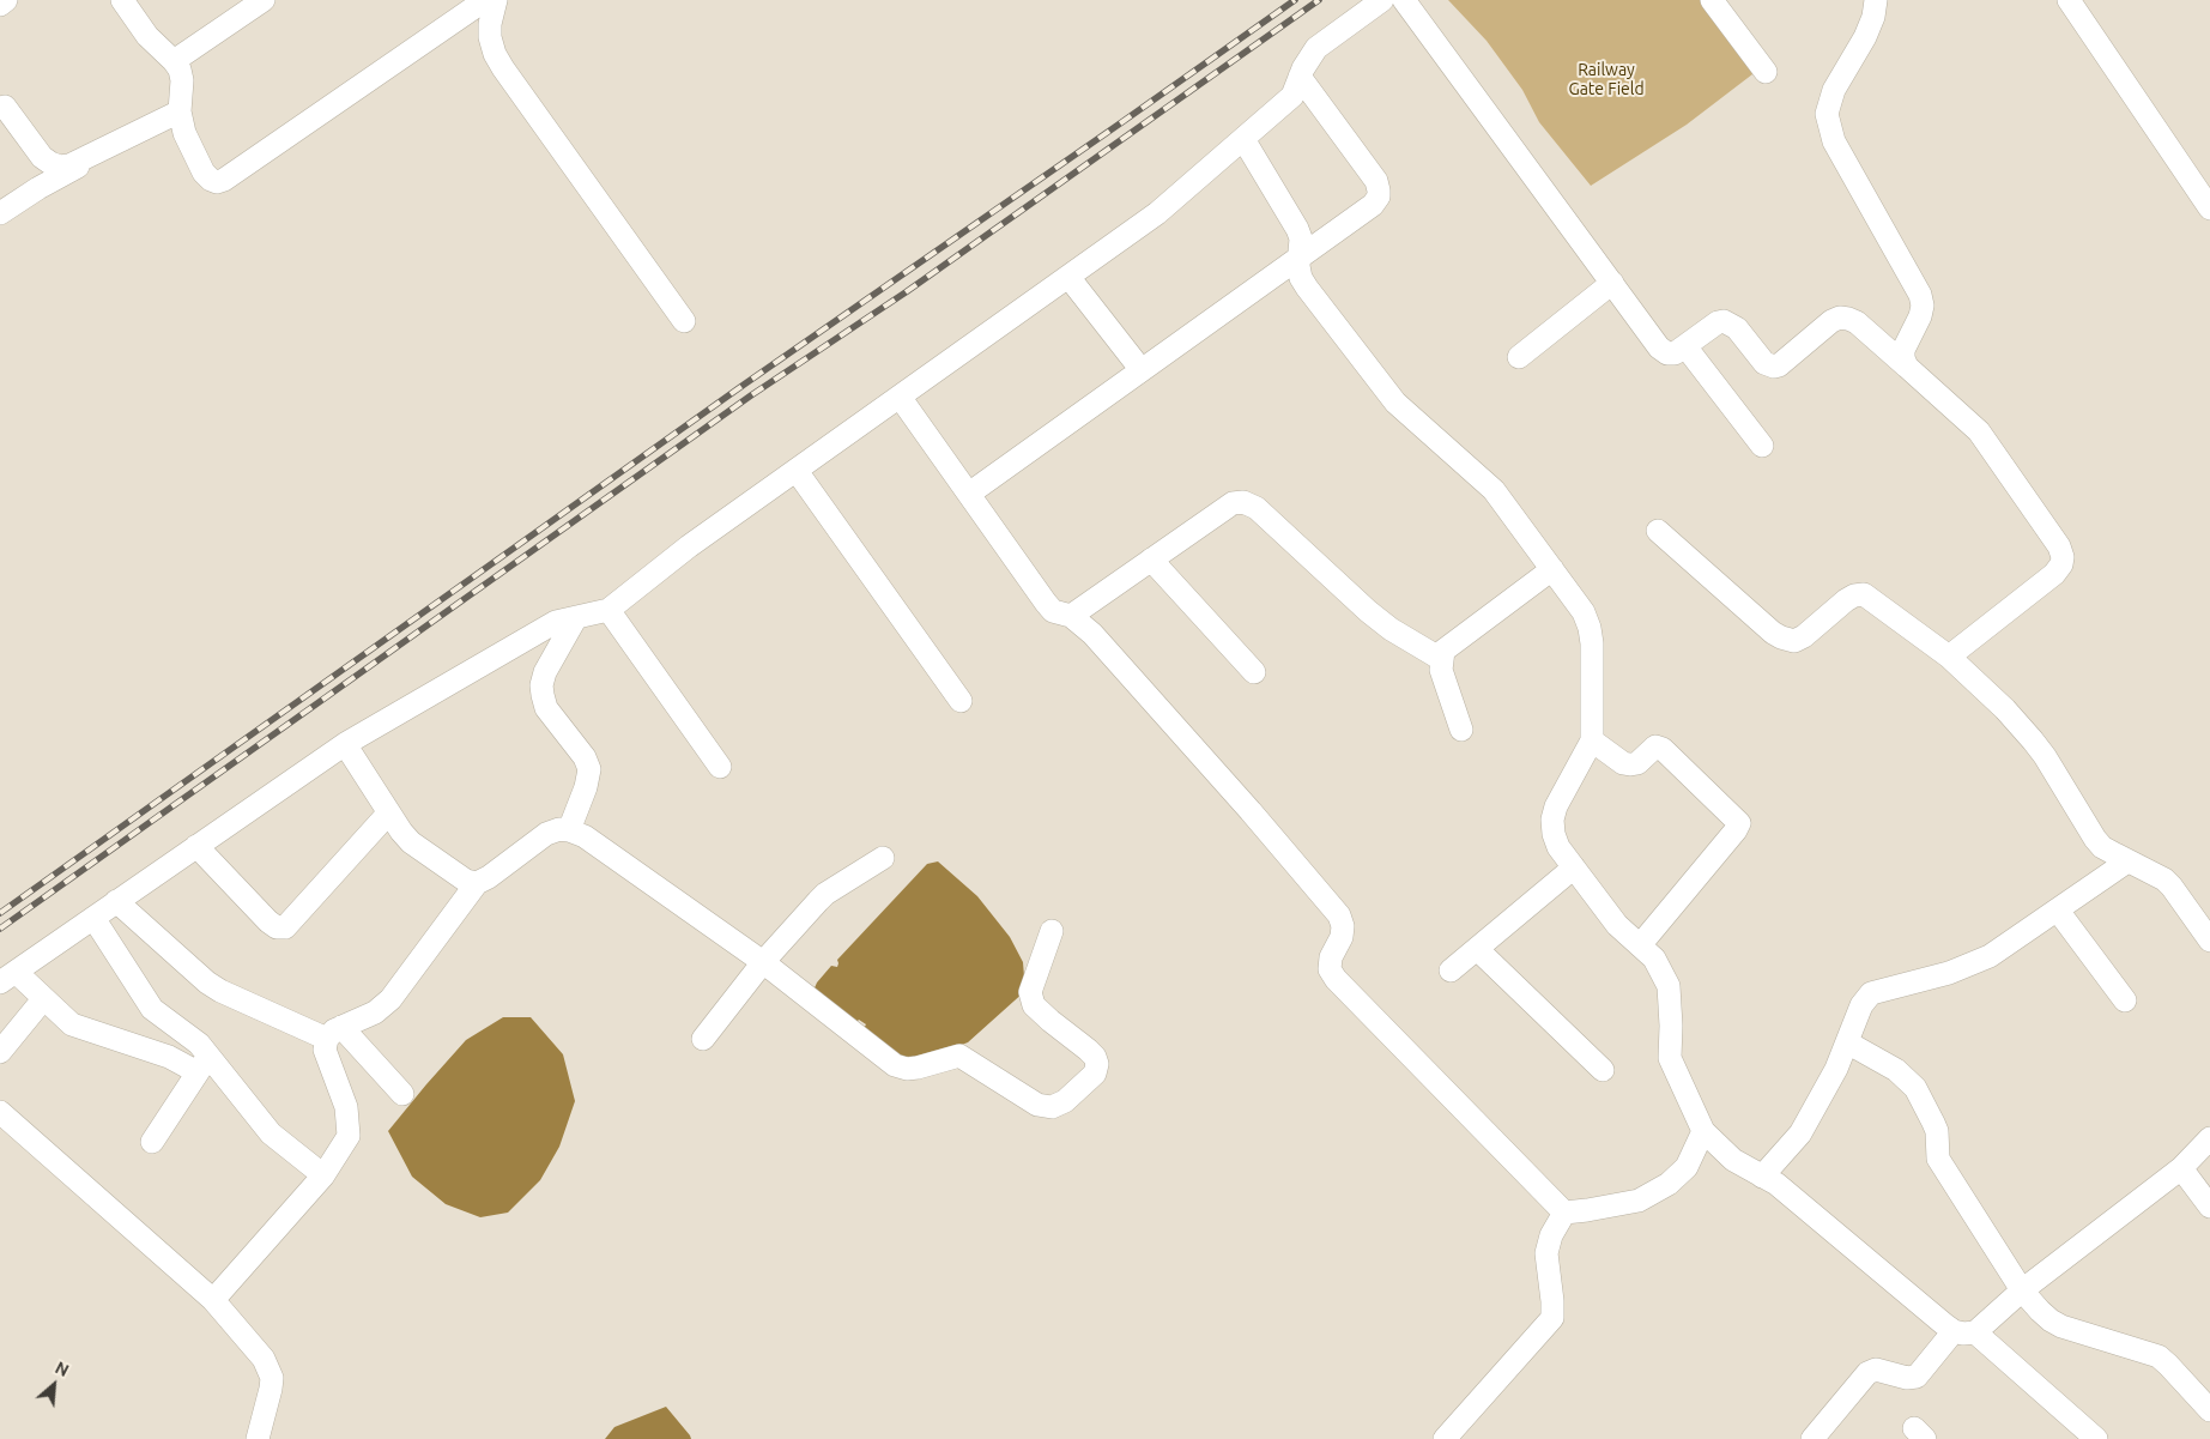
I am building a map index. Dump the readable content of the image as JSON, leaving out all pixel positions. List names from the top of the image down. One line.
{"parks":["Railway Gate Field"],"north":"top right"}
